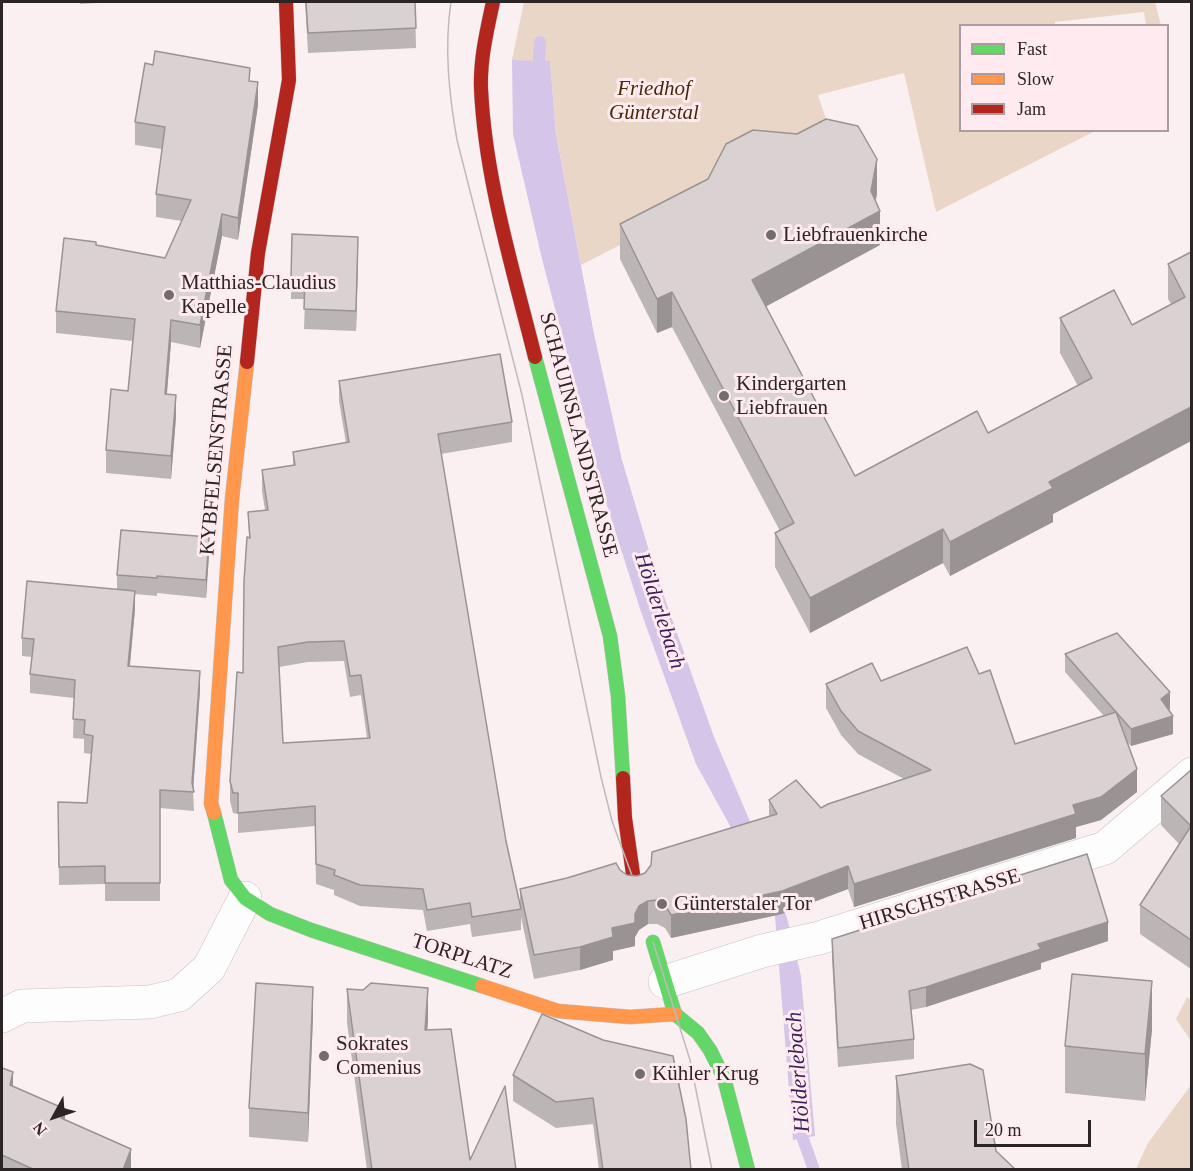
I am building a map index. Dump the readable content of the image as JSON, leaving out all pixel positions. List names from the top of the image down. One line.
{"streets":{"street":["SCHAUINSLANDSTRASSE","KYBFELSENSTRASSE","HIRSCHSTRASSE","TORPLATZ"]},"crossings":[["KYBFELSENSTRASSE","TORPLATZ"]],"water":["Hölderlebach"],"parks":["Friedhof Günterstal"],"places":["Liebfrauenkirche","Matthias-Claudius Kapelle","Kindergarten Liebfrauen","Günterstaler Tor","Sokrates Comenius","Kühler Krug"],"legend":["Fast","Slow","Jam"],"scale_bar":"20 m","north":"bottom left"}
